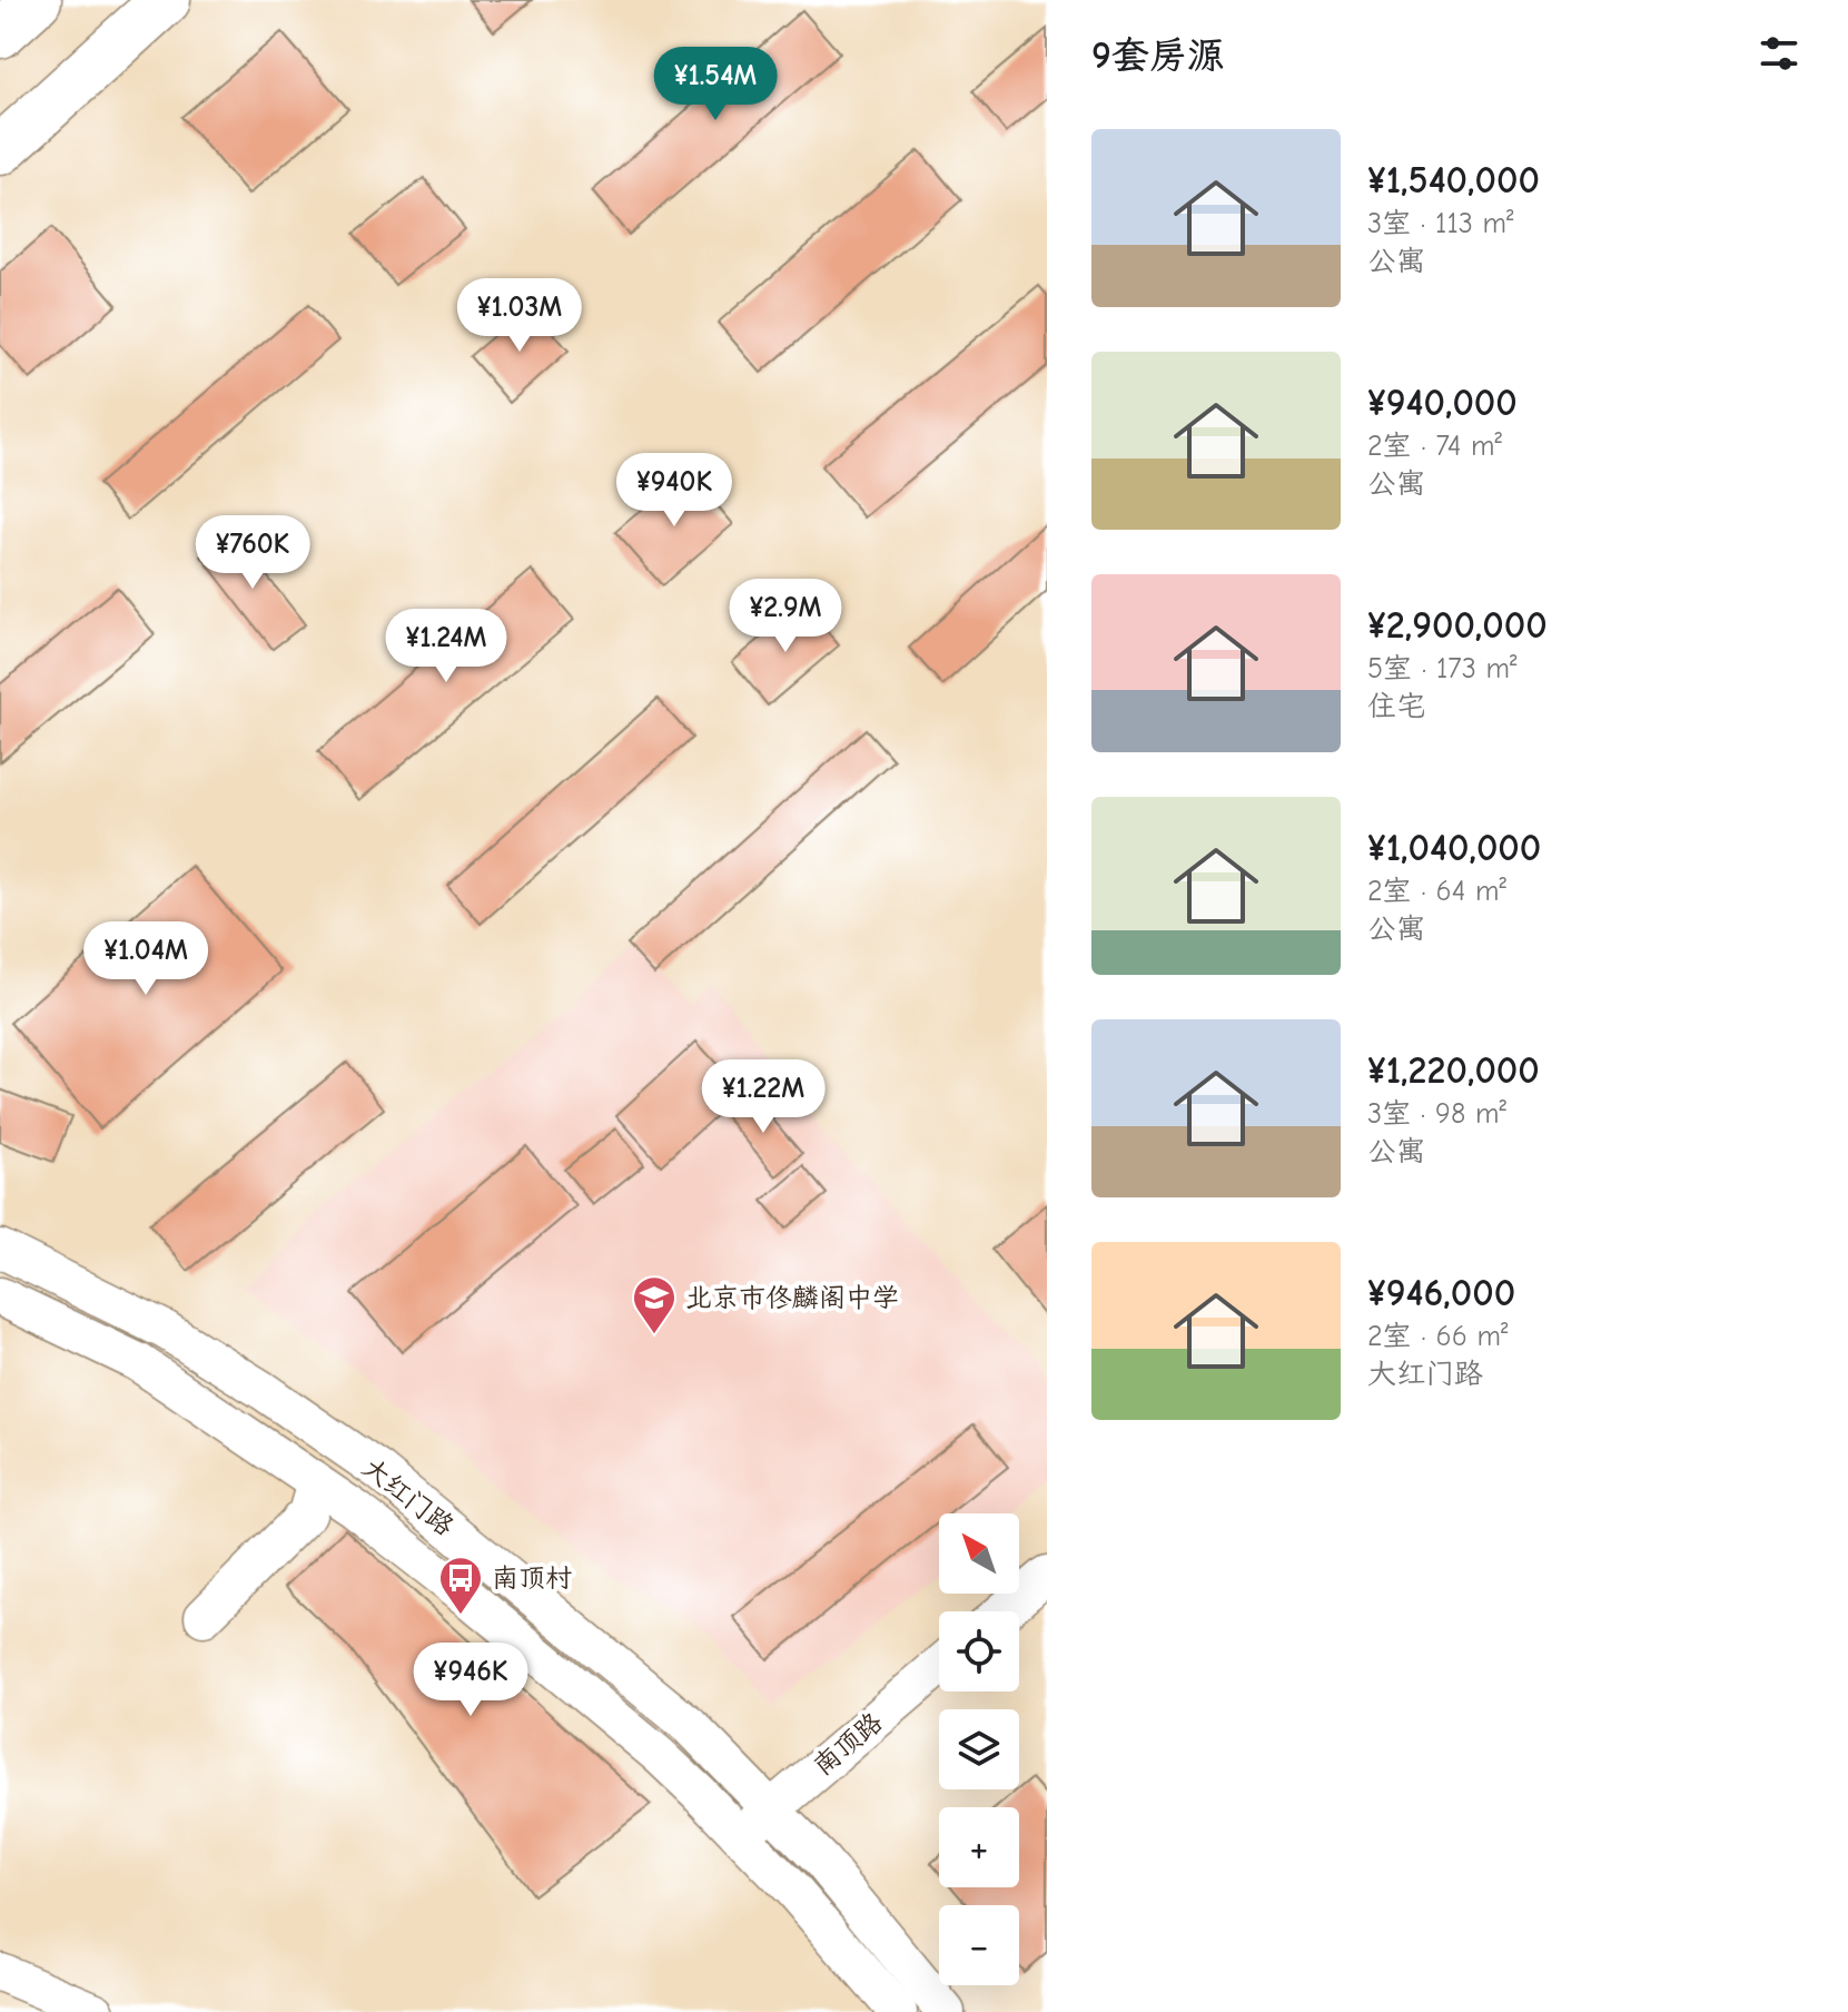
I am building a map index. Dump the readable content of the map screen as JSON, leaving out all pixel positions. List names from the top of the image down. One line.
{"streets":{"street":["大红门路","南顶路"]},"crossings":[["大红门路","南顶路"]],"places":{"school or university":["北京市佟麟阁中学"],"bus stop":["南顶村"]},"north":"top left","page":{"heading":"9套房源","price":["¥1.54M","¥1.03M","¥940K","¥760K","¥2.9M","¥1.24M","¥1.04M","¥1.22M","¥946K"],"list":[{"name":"¥1,540,000","note":"3室 · 113 m² · 公寓"},{"name":"¥940,000","note":"2室 · 74 m² · 公寓"},{"name":"¥2,900,000","note":"5室 · 173 m² · 住宅"},{"name":"¥1,040,000","note":"2室 · 64 m² · 公寓"},{"name":"¥1,220,000","note":"3室 · 98 m² · 公寓"},{"name":"¥946,000","note":"2室 · 66 m² · 大红门路"}],"map_buttons":["+","−"]}}
